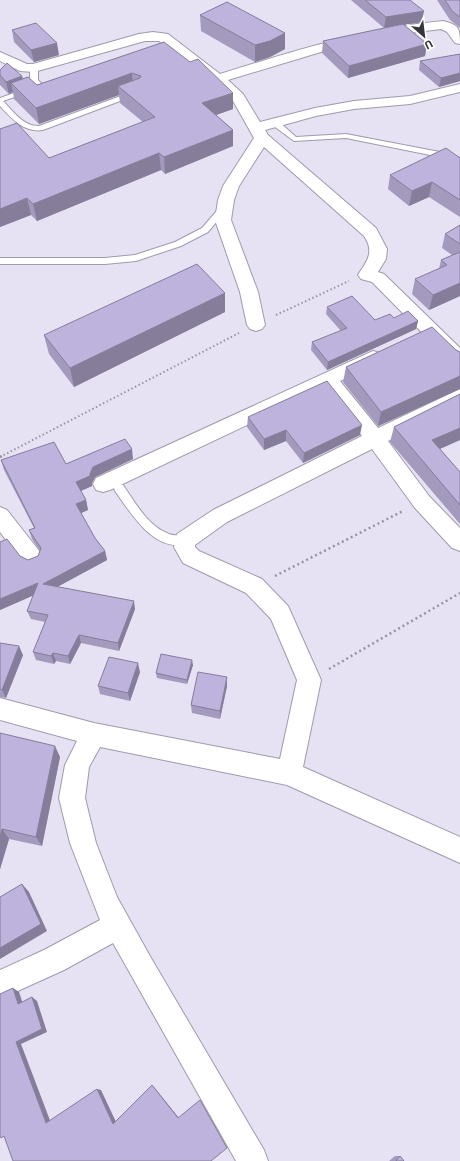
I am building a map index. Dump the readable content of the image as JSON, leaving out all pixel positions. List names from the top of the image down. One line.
{"north":"bottom right"}
